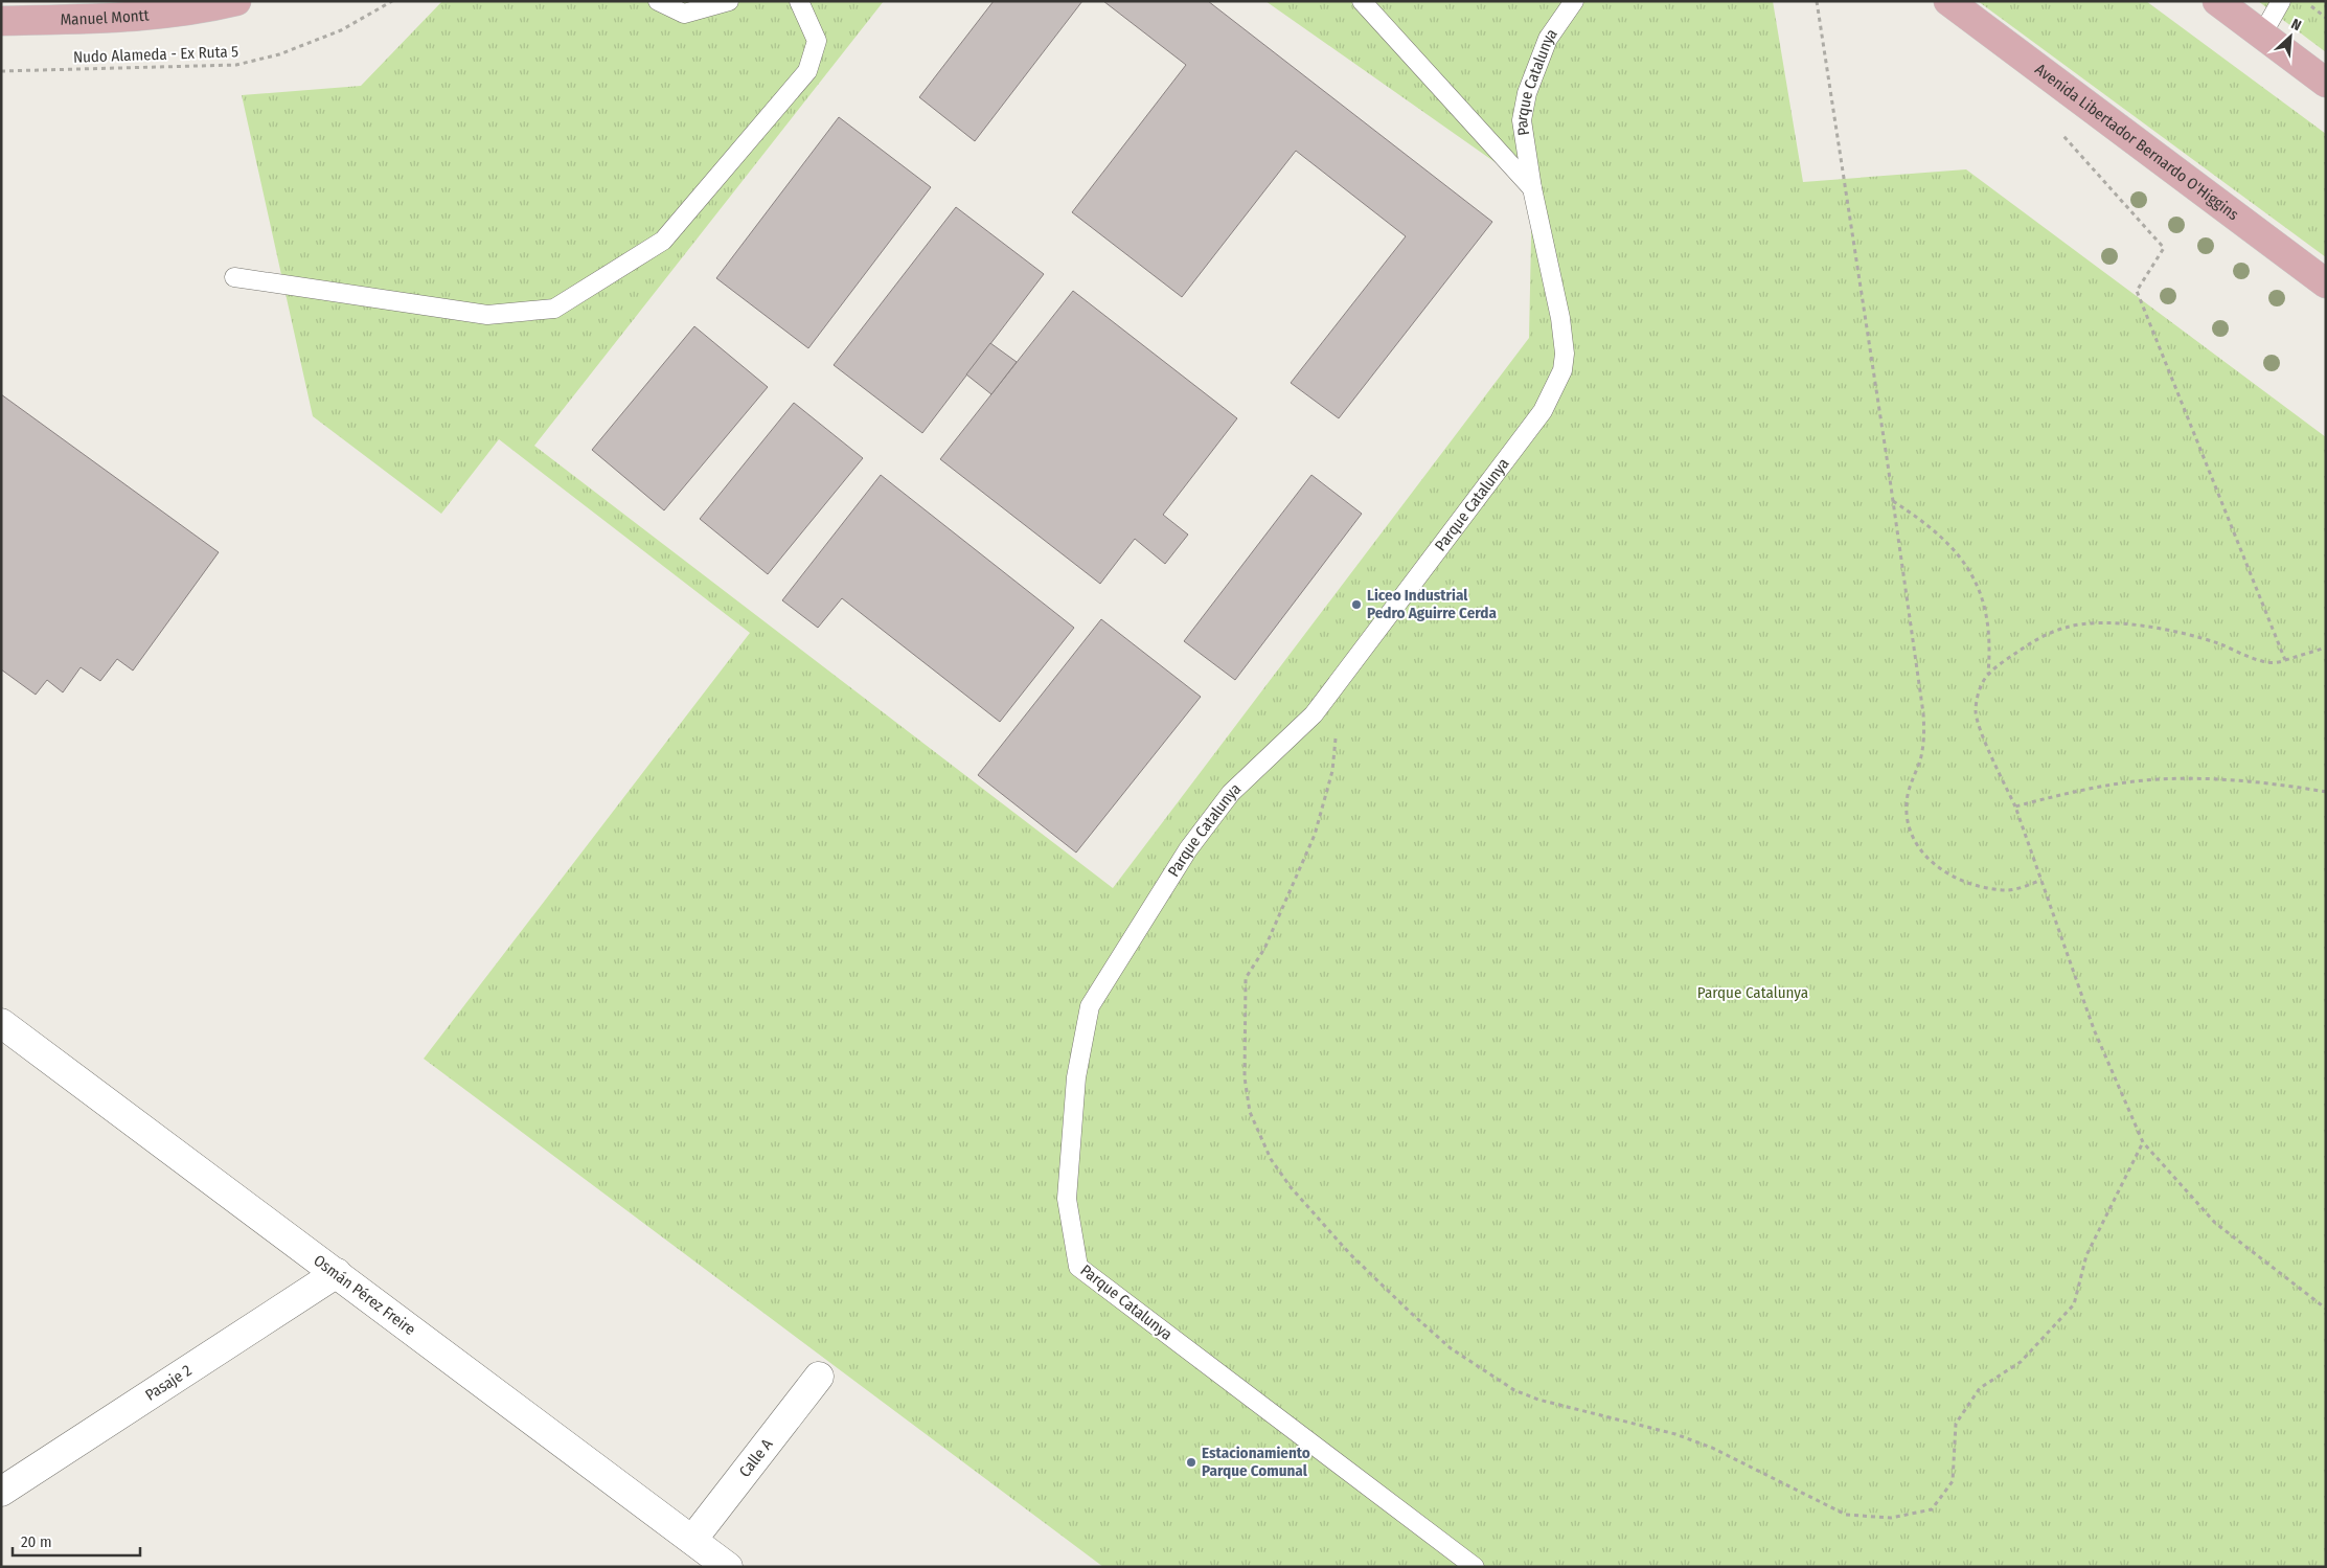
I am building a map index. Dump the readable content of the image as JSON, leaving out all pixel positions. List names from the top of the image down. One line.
{"streets":{"main road":["Manuel Montt","Avenida Libertador Bernardo O'Higgins"],"street":["Osmán Pérez Freire","Pasaje 2","Calle A"],"lane":["Parque Catalunya"],"path":["Nudo Alameda - Ex Ruta 5"]},"crossings":[["Osmán Pérez Freire","Pasaje 2"],["Osmán Pérez Freire","Calle A"]],"parks":["Parque Catalunya"],"places":["Liceo Industrial Pedro Aguirre Cerda","Estacionamiento Parque Comunal"],"scale_bar":"20 m","north":"top right"}
